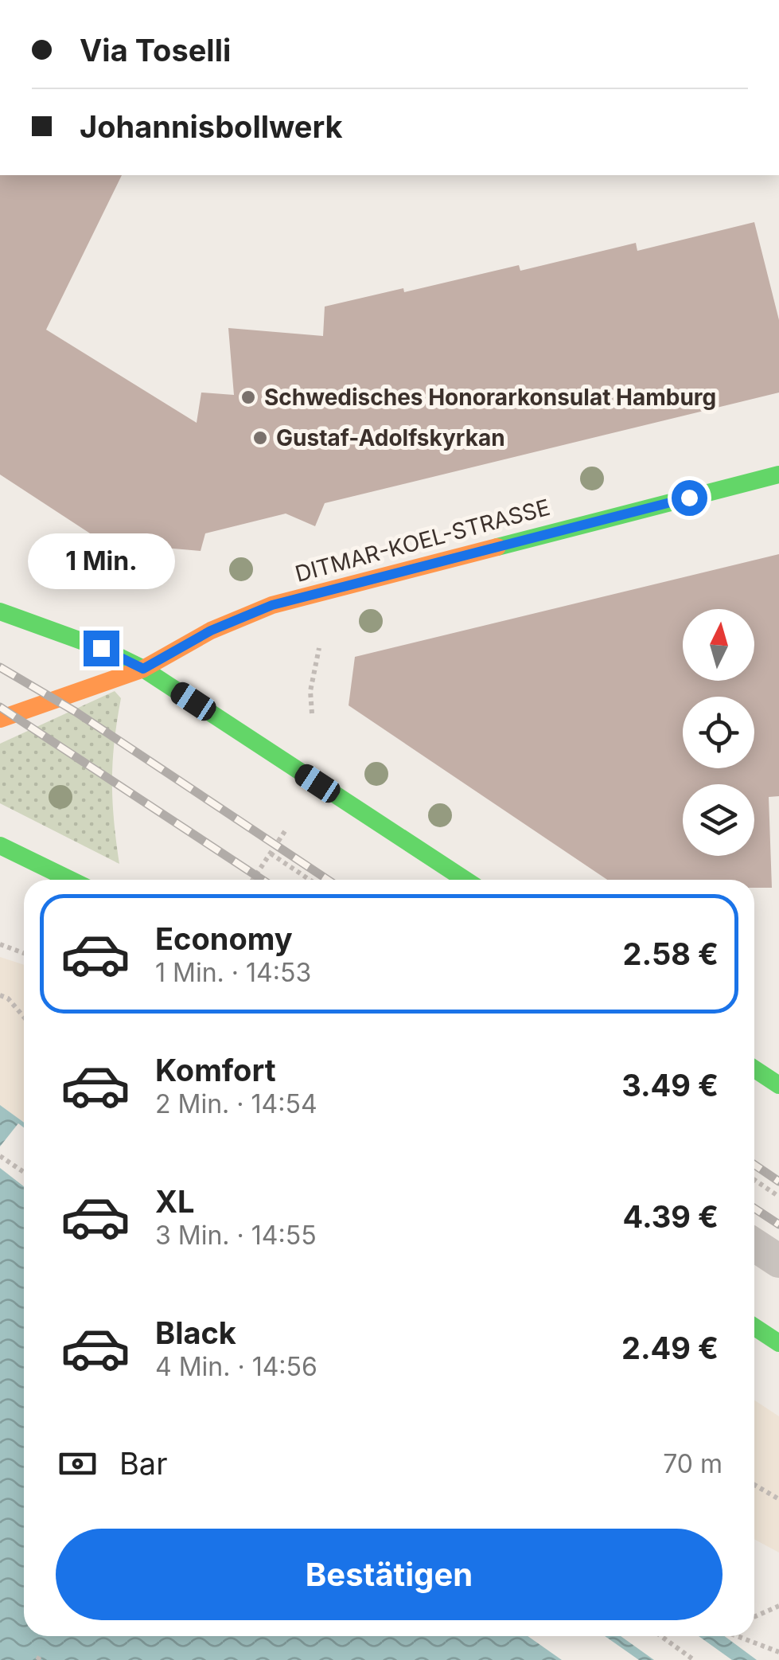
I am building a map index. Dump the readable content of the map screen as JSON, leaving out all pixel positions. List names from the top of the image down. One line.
{"streets":{"street":["DITMAR-KOEL-STRASSE"]},"places":["Schwedisches Honorarkonsulat Hamburg","Gustaf-Adolfskyrkan"],"north":"top","page":{"banner":["Via Toselli","Johannisbollwerk"],"bubble":"1 Min.","list":[{"name":"Economy","note":"1 Min. · 14:53","value":"2.58 €"},{"name":"Komfort","note":"2 Min. · 14:54","value":"3.49 €"},{"name":"XL","note":"3 Min. · 14:55","value":"4.39 €"},{"name":"Black","note":"4 Min. · 14:56","value":"2.49 €"}],"pay":["Bar","70 m"],"buttons":"Bestätigen"}}
